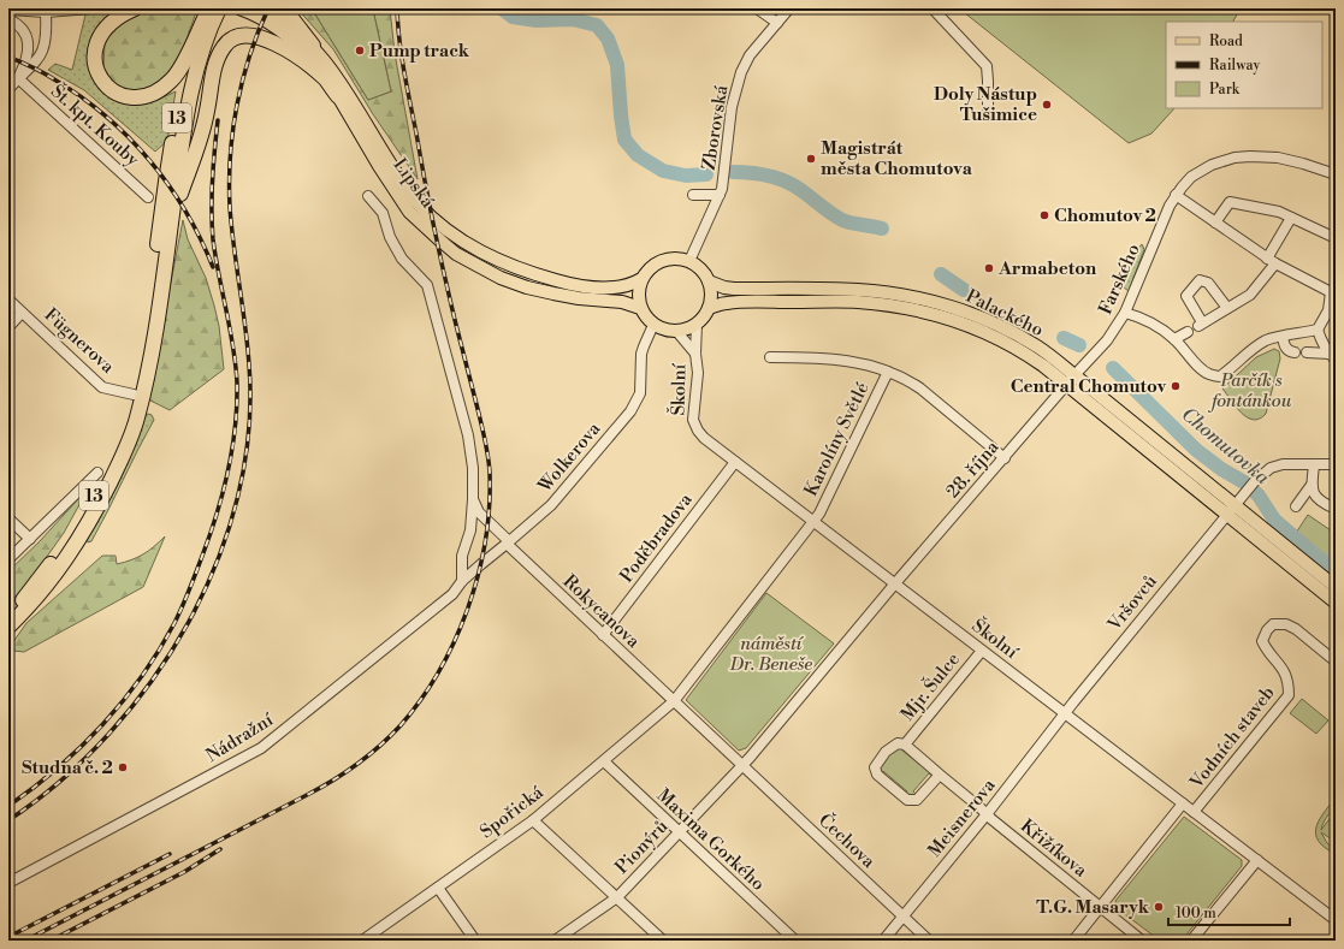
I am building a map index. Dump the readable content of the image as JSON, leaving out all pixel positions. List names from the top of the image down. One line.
{"streets":{"highway":["13"],"main road":["Lipská","Palackého"],"street":["Št. kpt. Kouby","Zborovská","Farského","Fügnerova","Školní","Karolíny Světlé","Wolkerova","28. října","Poděbradova","Vršovců","Rokycanova","Mjr. Šulce","Nádražní","Vodních staveb","Spořická","Meisnerova","Maxima Gorkého","Čechova","Pionýrů","Křižíkova"]},"crossings":[["13","Fügnerova"],["Zborovská","Lipská"],["Zborovská","Palackého"],["Zborovská","Školní"],["Zborovská","Wolkerova"],["Lipská","Palackého"],["Lipská","Školní"],["Lipská","Wolkerova"],["Farského","Palackého"],["Farského","28. října"],["Palackého","Školní"],["Palackého","Wolkerova"],["Palackého","28. října"],["Palackého","Vršovců"],["Školní","Karolíny Světlé"],["Školní","Wolkerova"],["Školní","28. října"],["Školní","Poděbradova"],["Školní","Vršovců"],["Školní","Mjr. Šulce"],["Školní","Vodních staveb"],["Školní","Meisnerova"],["Karolíny Světlé","28. října"],["Wolkerova","Rokycanova"],["Wolkerova","Nádražní"],["Poděbradova","Rokycanova"],["Vršovců","Meisnerova"],["Rokycanova","Spořická"],["Mjr. Šulce","Meisnerova"],["Mjr. Šulce","Křižíkova"],["Spořická","Maxima Gorkého"],["Meisnerova","Čechova"],["Meisnerova","Křižíkova"],["Maxima Gorkého","Pionýrů"],["Čechova","Pionýrů"]],"water":["Chomutovka"],"parks":["Parčík s fontánkou","náměstí Dr. Beneše"],"places":["Pump track","Doly Nástup Tušimice","Magistrát města Chomutova","Chomutov 2","Armabeton","Central Chomutov","Studna č. 2","T.G. Masaryk"],"legend":["Road","Railway","Park"],"scale_bar":"100 m"}
